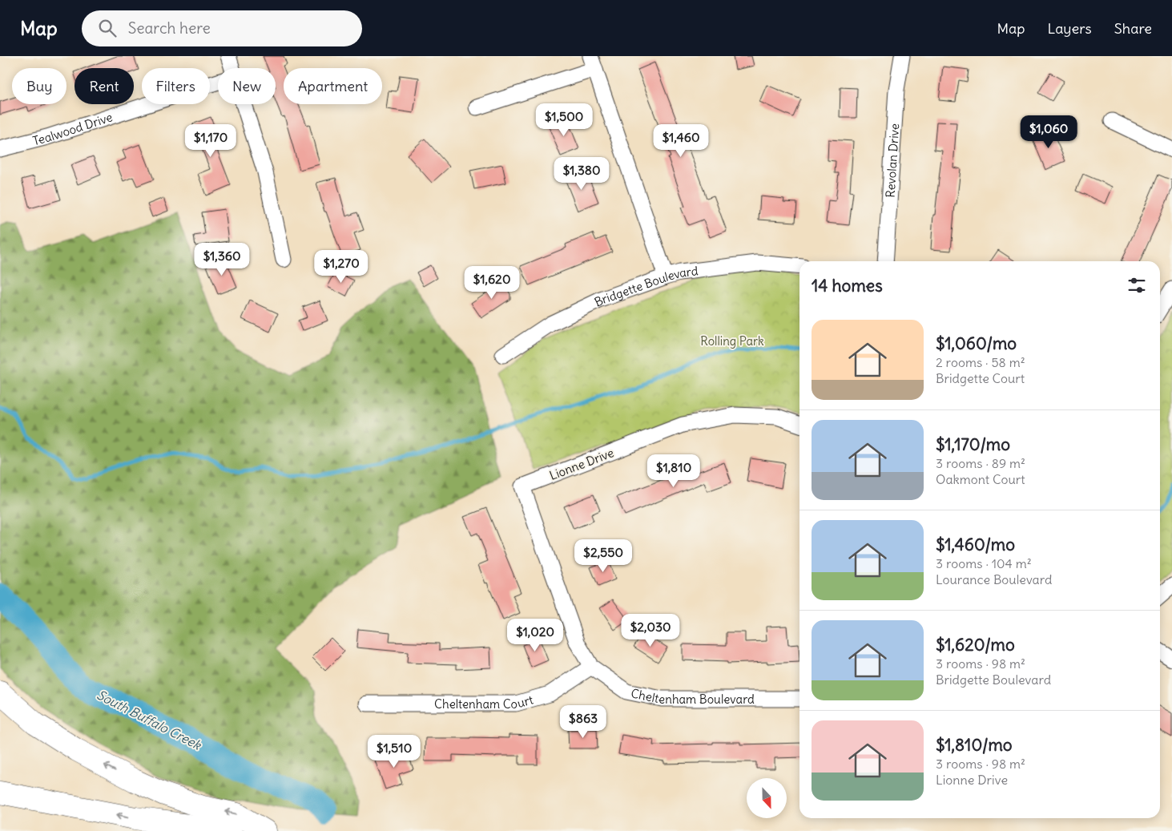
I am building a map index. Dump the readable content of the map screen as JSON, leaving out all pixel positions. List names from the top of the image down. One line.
{"streets":{"street":["Tealwood Drive","Revolan Drive","Bridgette Boulevard","Lionne Drive","Cheltenham Boulevard","Cheltenham Court"]},"crossings":[["Lionne Drive","Cheltenham Boulevard"],["Cheltenham Boulevard","Cheltenham Court"]],"water":["South Buffalo Creek"],"parks":["Rolling Park"],"north":"bottom","page":{"header":"Map","search":"Search here","nav":["Map","Layers","Share"],"chip":["Buy","Rent","Filters","New","Apartment"],"price":["$1,500","$1,060","$1,170","$1,460","$1,380","$1,360","$1,270","$1,620","$1,810","$2,550","$2,030","$1,020","$863","$1,510"],"heading":"14 homes","list":[{"name":"$1,060/mo","note":"2 rooms · 58 m² · Bridgette Court"},{"name":"$1,170/mo","note":"3 rooms · 89 m² · Oakmont Court"},{"name":"$1,460/mo","note":"3 rooms · 104 m² · Lourance Boulevard"},{"name":"$1,620/mo","note":"3 rooms · 98 m² · Bridgette Boulevard"},{"name":"$1,810/mo","note":"3 rooms · 98 m² · Lionne Drive"}]}}
